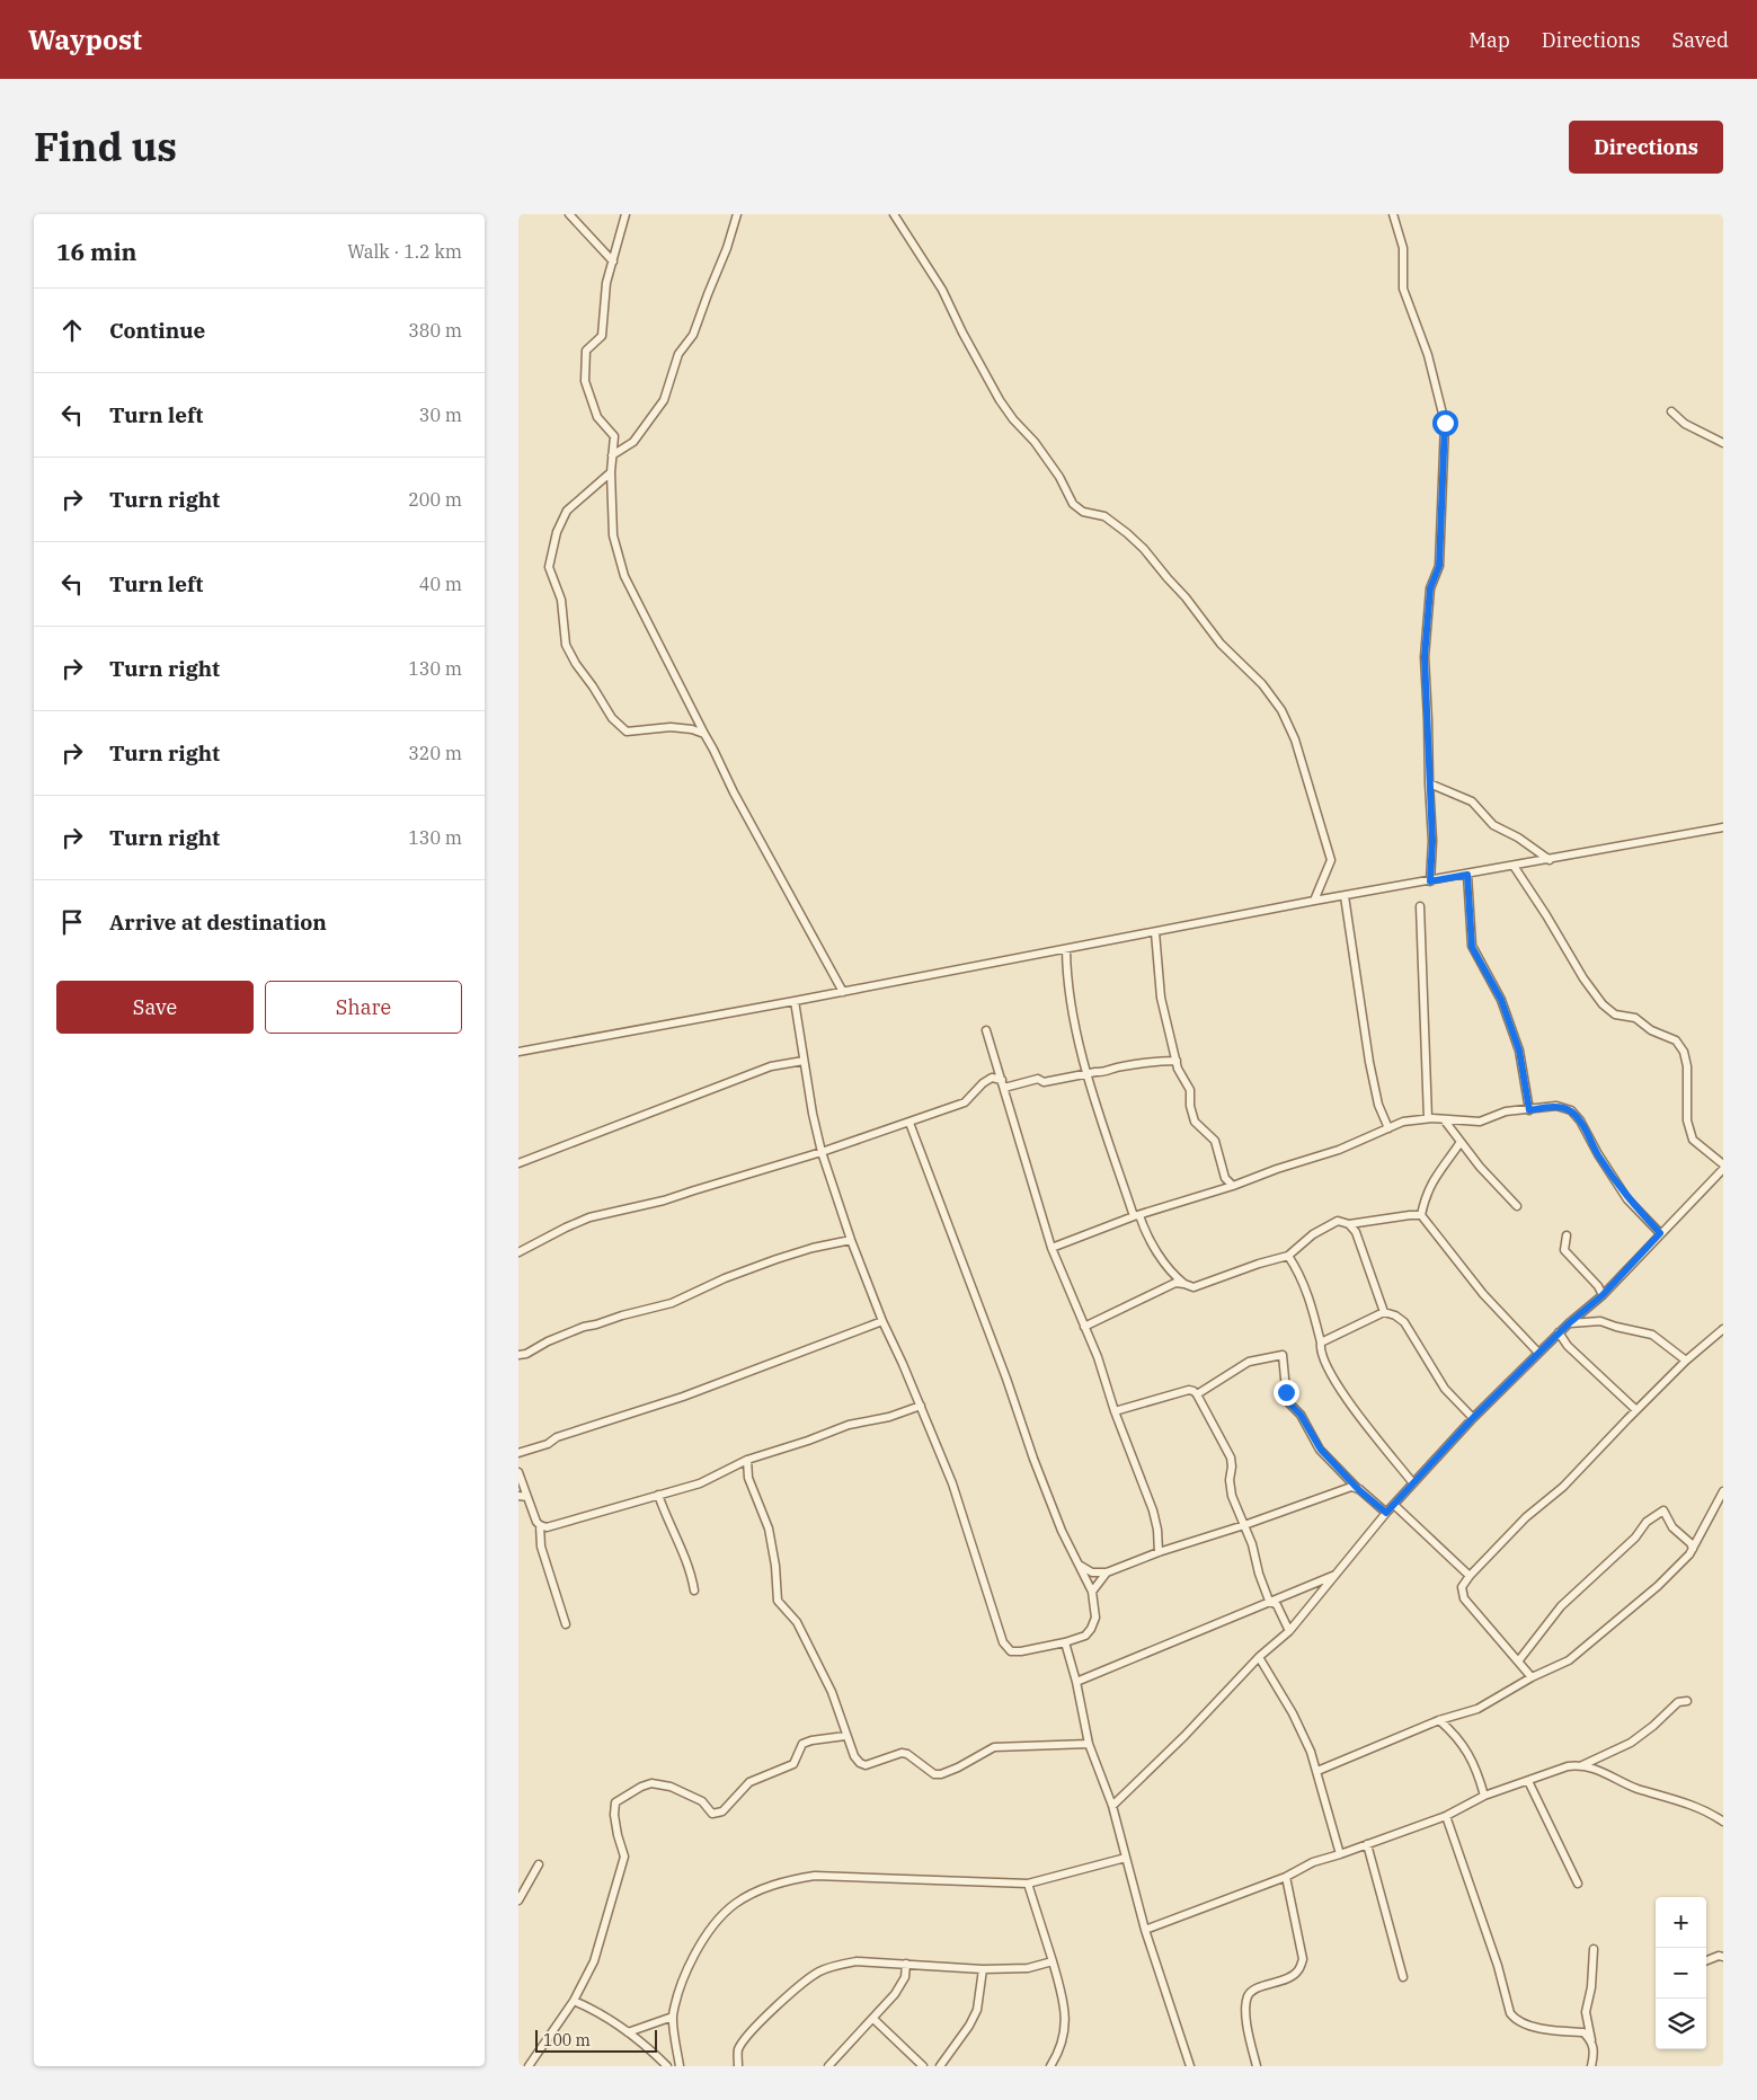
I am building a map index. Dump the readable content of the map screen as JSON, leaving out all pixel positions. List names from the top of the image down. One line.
{"scale_bar":"100 m","page":{"header":"Waypost","nav":["Map","Directions","Saved"],"title":"Find us","buttons":["Directions",["Save","Share"]],"heading":["16 min","Walk · 1.2 km"],"list":[["Continue","380 m"],["Turn left","30 m"],["Turn right","200 m"],["Turn left","40 m"],["Turn right","130 m"],["Turn right","320 m"],["Turn right","130 m"],"Arrive at destination"],"map_buttons":["+","−"],"scale":"100 m"}}
